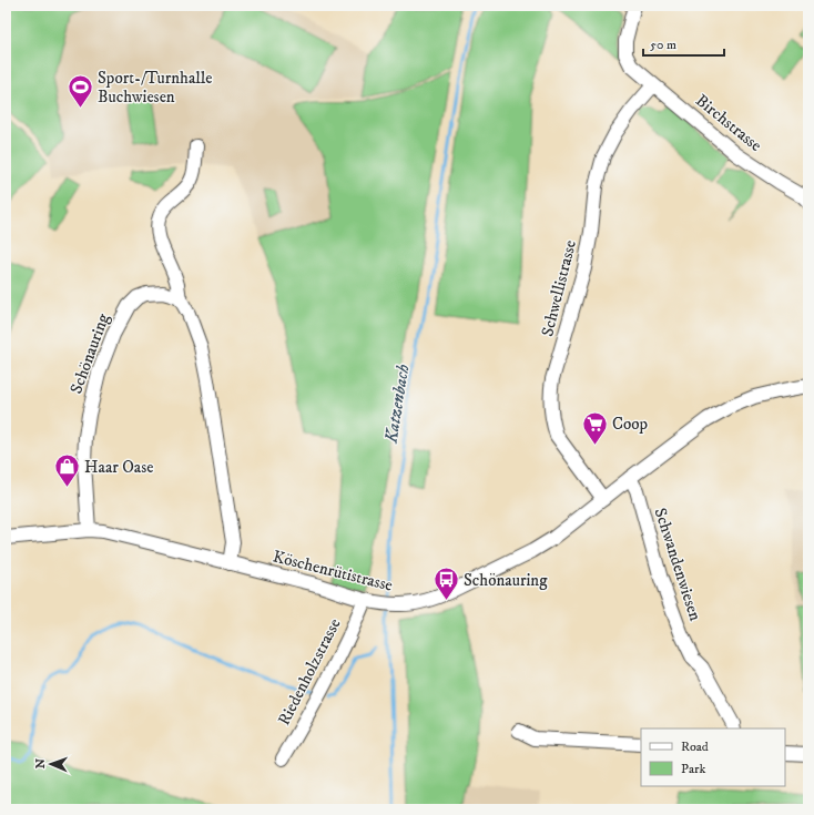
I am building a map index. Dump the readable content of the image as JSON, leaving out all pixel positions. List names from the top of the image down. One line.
{"streets":{"street":["Birchstrasse","Schwellistrasse","Schönauring","Schwandenwiesen","Köschenrütistrasse","Riedenholzstrasse"]},"crossings":[["Birchstrasse","Schwellistrasse"],["Schwellistrasse","Köschenrütistrasse"],["Schönauring","Köschenrütistrasse"],["Schwandenwiesen","Köschenrütistrasse"],["Köschenrütistrasse","Riedenholzstrasse"]],"water":["Katzenbach"],"places":{"sports":["Sport-/Turnhalle Buchwiesen"],"supermarket":["Coop"],"shop":["Haar Oase"],"bus stop":["Schönauring"]},"legend":["Road","Park"],"scale_bar":"50 m","north":"left"}
